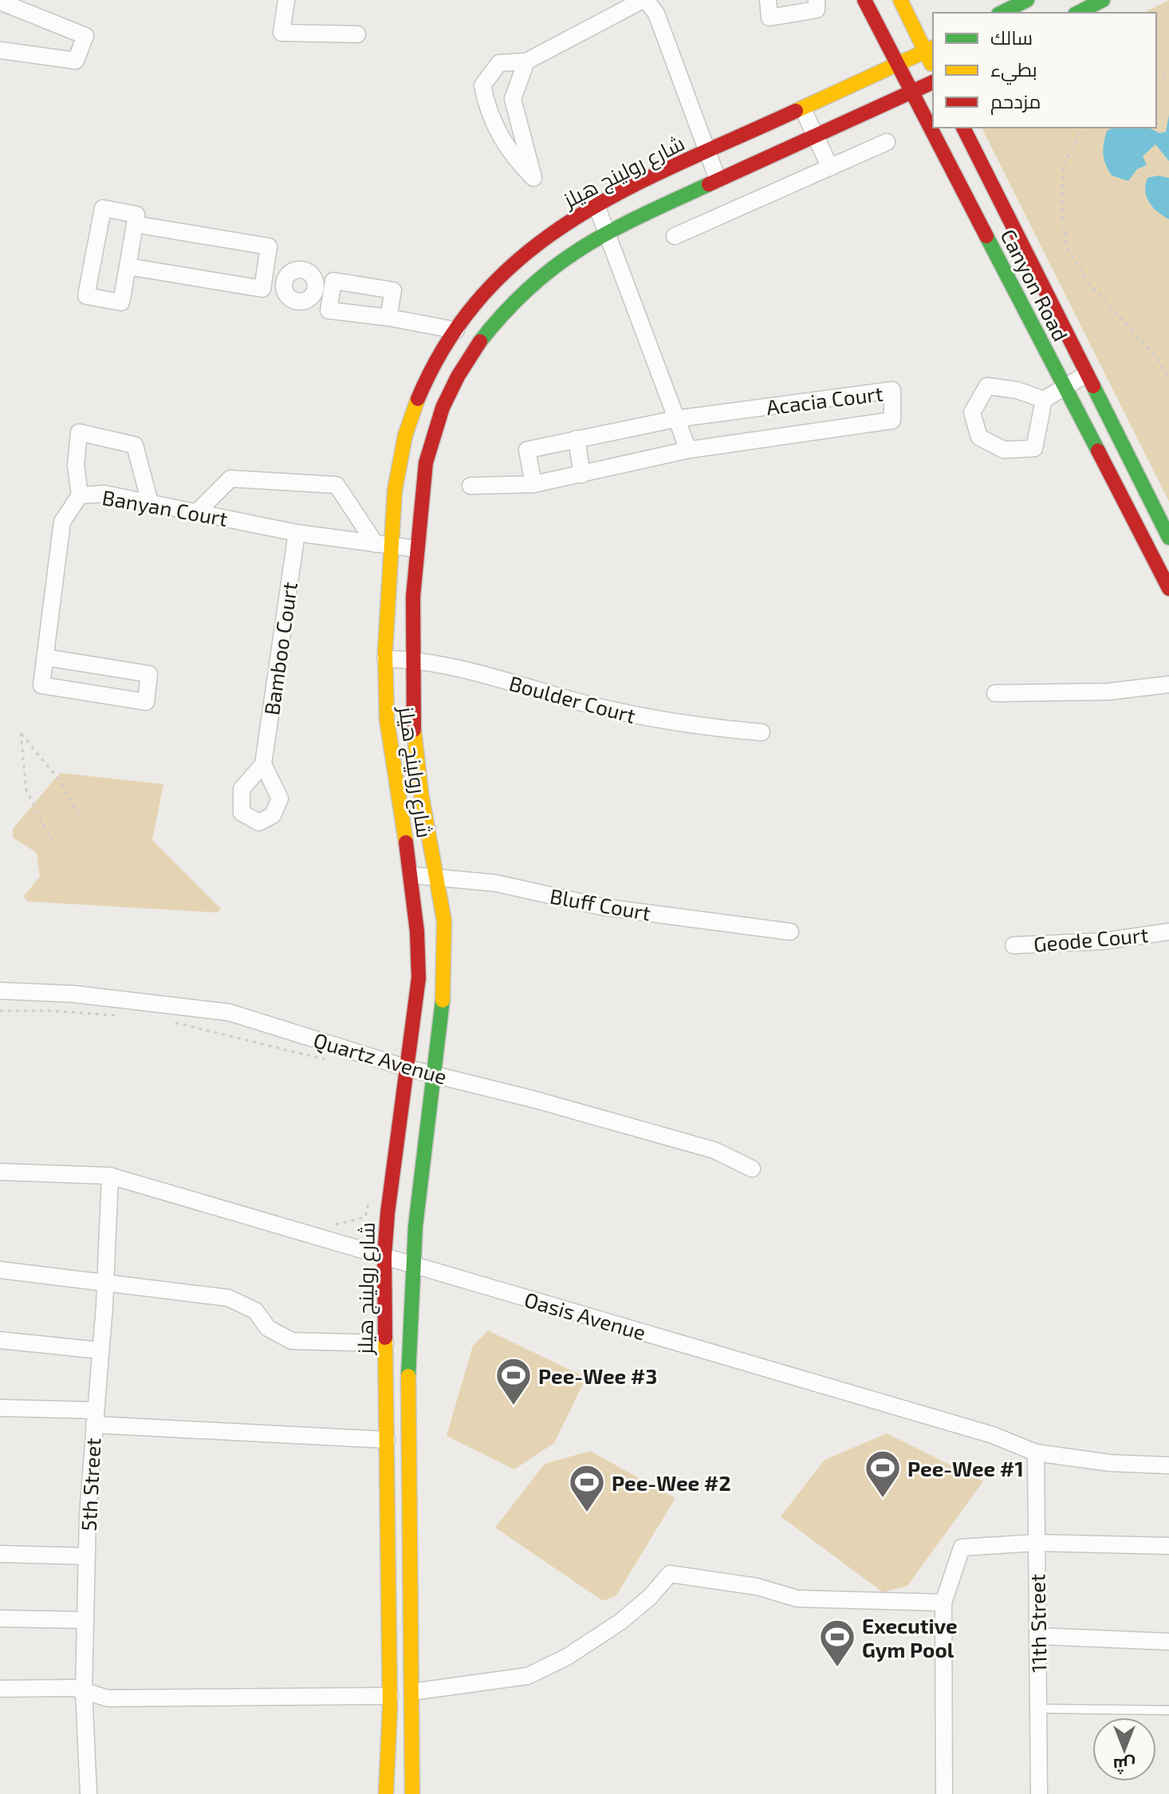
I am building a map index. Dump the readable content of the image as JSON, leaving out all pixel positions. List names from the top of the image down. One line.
{"streets":{"main road":["شارع رولينج هيلز","Canyon Road"],"street":["Acacia Court","Banyan Court","Bamboo Court","Boulder Court","Bluff Court","Geode Court","Quartz Avenue","Oasis Avenue","5th Street","11th Street"]},"crossings":[["شارع رولينج هيلز","Canyon Road"],["شارع رولينج هيلز","Banyan Court"],["شارع رولينج هيلز","Boulder Court"],["شارع رولينج هيلز","Bluff Court"],["شارع رولينج هيلز","Quartz Avenue"],["شارع رولينج هيلز","Oasis Avenue"],["Banyan Court","Bamboo Court"],["Oasis Avenue","5th Street"],["Oasis Avenue","11th Street"]],"places":{"sports":["Pee-Wee #3","Pee-Wee #1","Pee-Wee #2","Executive Gym Pool"]},"legend":["سالك","بطيء","مزدحم"],"north":"bottom"}
